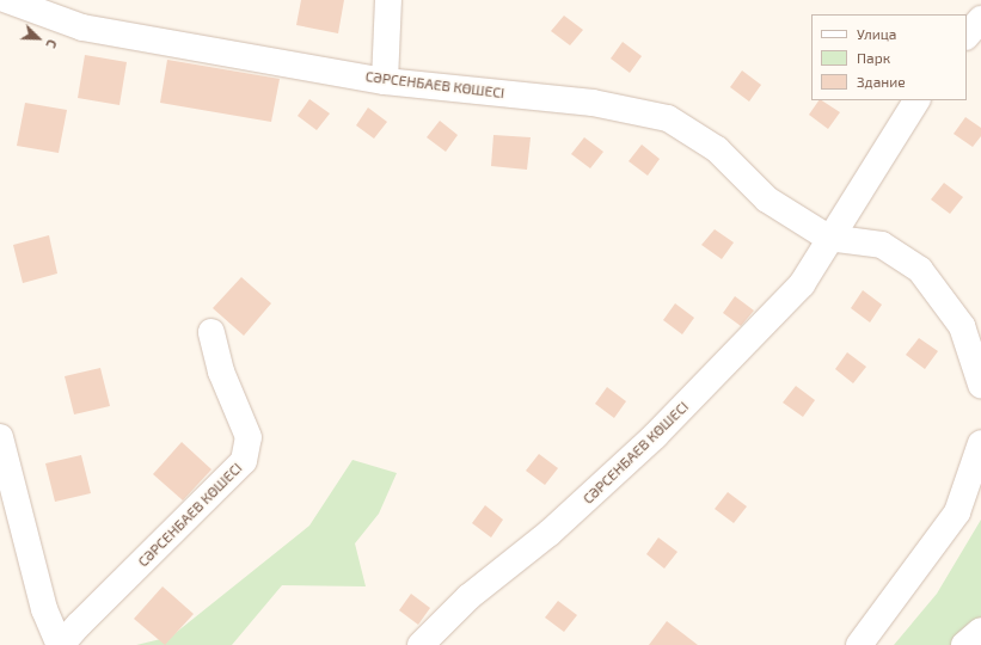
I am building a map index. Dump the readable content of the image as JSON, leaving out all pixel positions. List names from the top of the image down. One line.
{"streets":{"street":["СӘРСЕНБАЕВ КӨШЕСІ"]},"legend":["Улица","Парк","Здание"],"north":"bottom right"}
